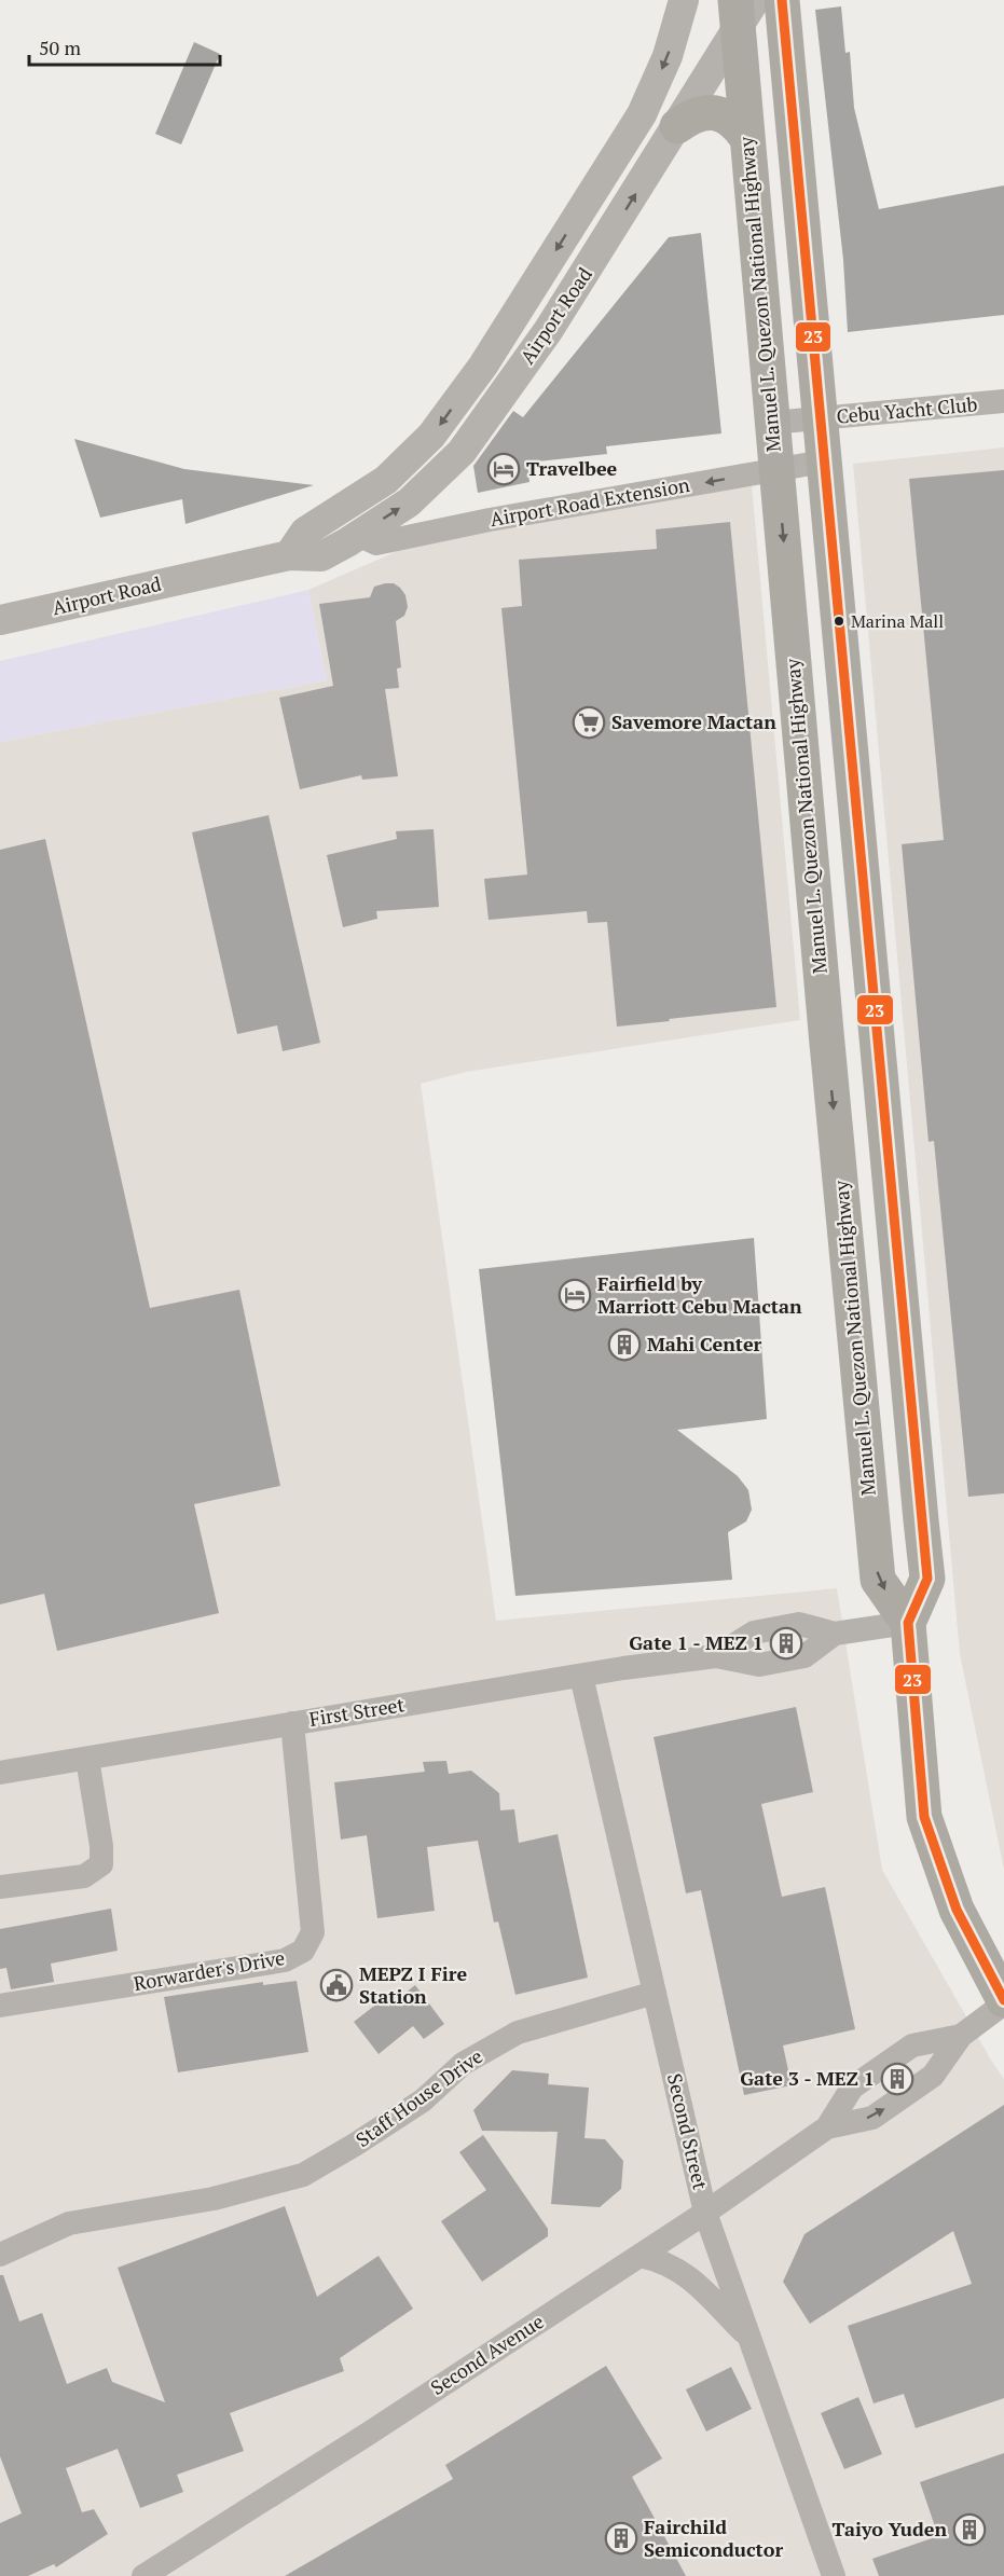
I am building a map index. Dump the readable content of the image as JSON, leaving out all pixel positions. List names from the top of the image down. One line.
{"streets":{"main road":["Manuel L. Quezon National Highway"],"street":["Airport Road","Cebu Yacht Club","Airport Road Extension","First Street","Rorwarder's Drive","Staff House Drive","Second Street","Second Avenue"]},"crossings":[["Manuel L. Quezon National Highway","Airport Road"],["Manuel L. Quezon National Highway","Cebu Yacht Club"],["Manuel L. Quezon National Highway","Airport Road Extension"],["Manuel L. Quezon National Highway","First Street"],["Manuel L. Quezon National Highway","Second Avenue"],["Airport Road","Airport Road Extension"],["First Street","Rorwarder's Drive"],["First Street","Second Street"],["Staff House Drive","Second Street"],["Second Street","Second Avenue"]],"one_way":["Airport Road Extension"],"places":{"hotel":["Travelbee","Fairfield by Marriott Cebu Mactan"],"other":["Marina Mall"],"supermarket":["Savemore Mactan"],"building":["Mahi Center","Gate 1 - MEZ 1","Gate 3 - MEZ 1","Taiyo Yuden","Fairchild Semiconductor"],"public building":["MEPZ I Fire Station"]},"lines":["transit line 23"],"scale_bar":"50 m"}
